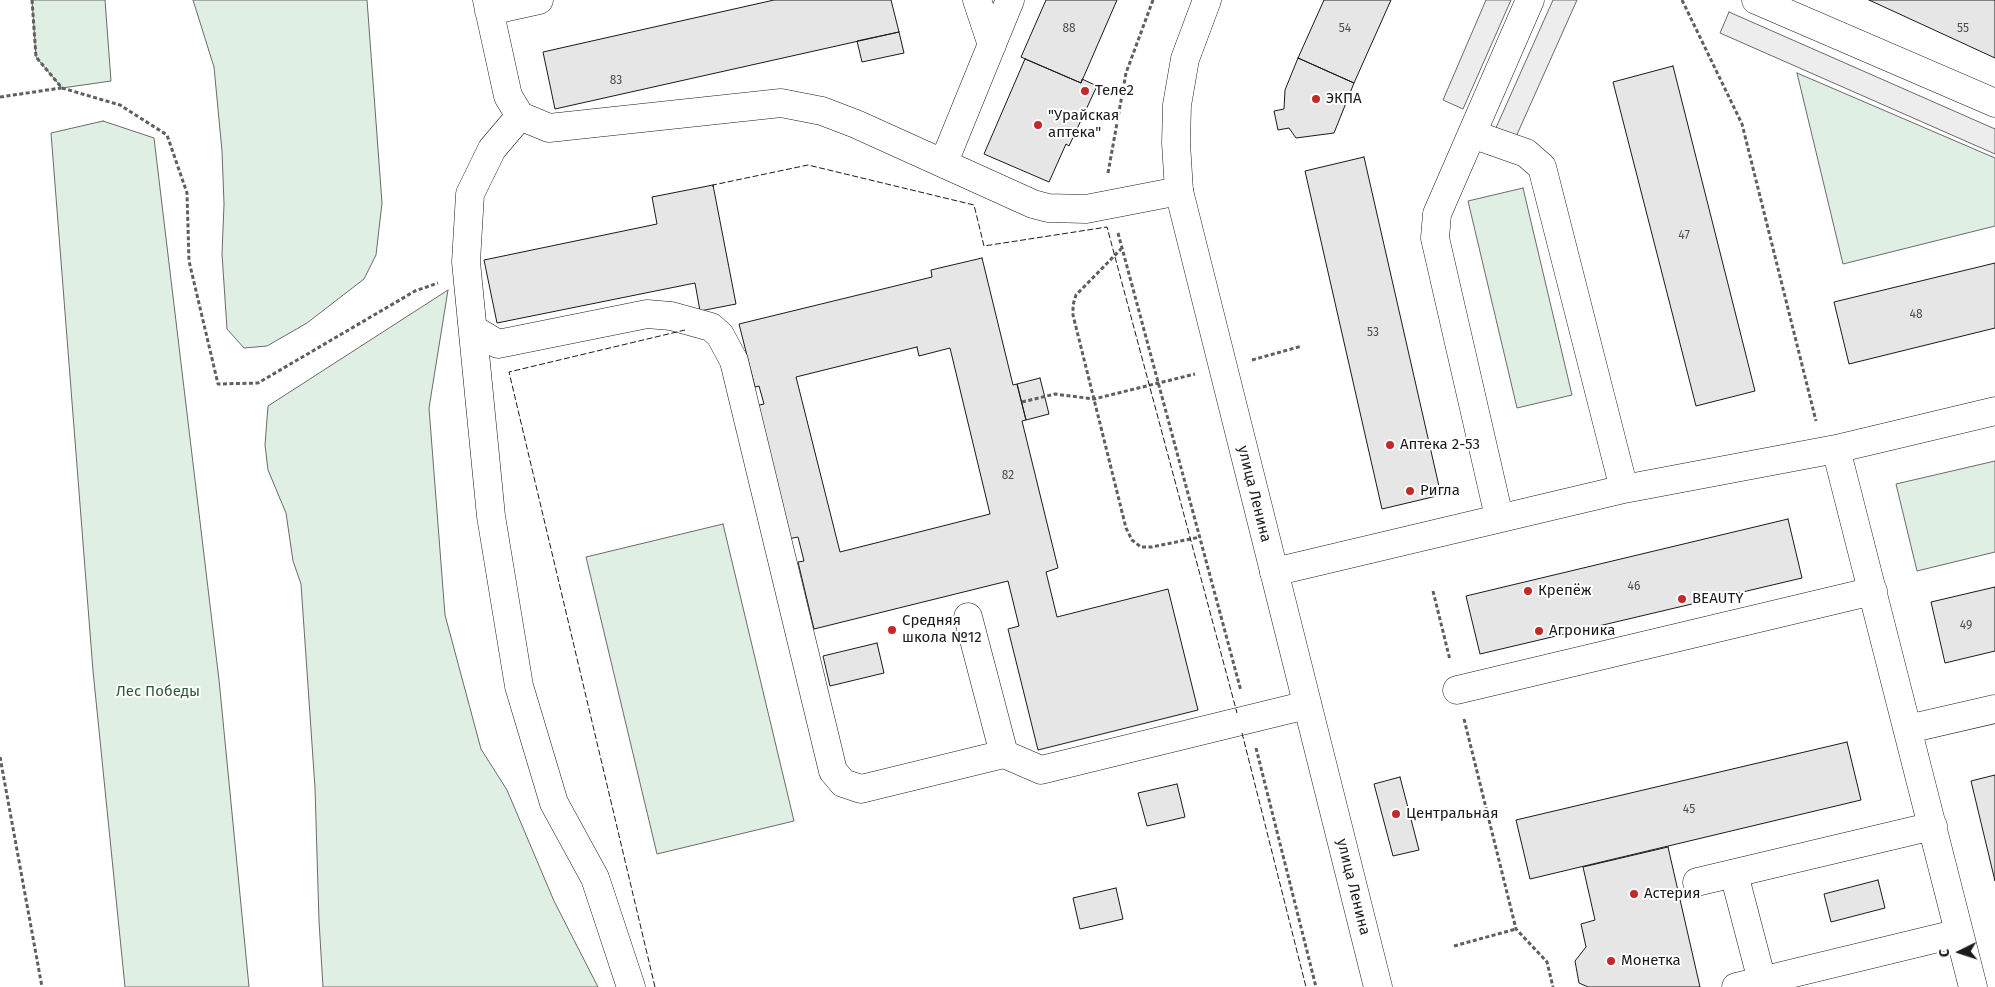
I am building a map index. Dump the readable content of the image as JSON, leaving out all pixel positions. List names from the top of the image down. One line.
{"streets":{"main road":["улица Ленина"]},"parks":["Лес Победы"],"places":["Теле2","ЭКПА","\"Урайская аптека\"","Аптека 2-53","Ригла","Крепёж","BEAUTY","Средняя школа №12","Агроника","Центральная","Астерия","Монетка"],"house_numbers":["88","54","55","83","47","48","53","82","46","49","45"],"north":"left"}
